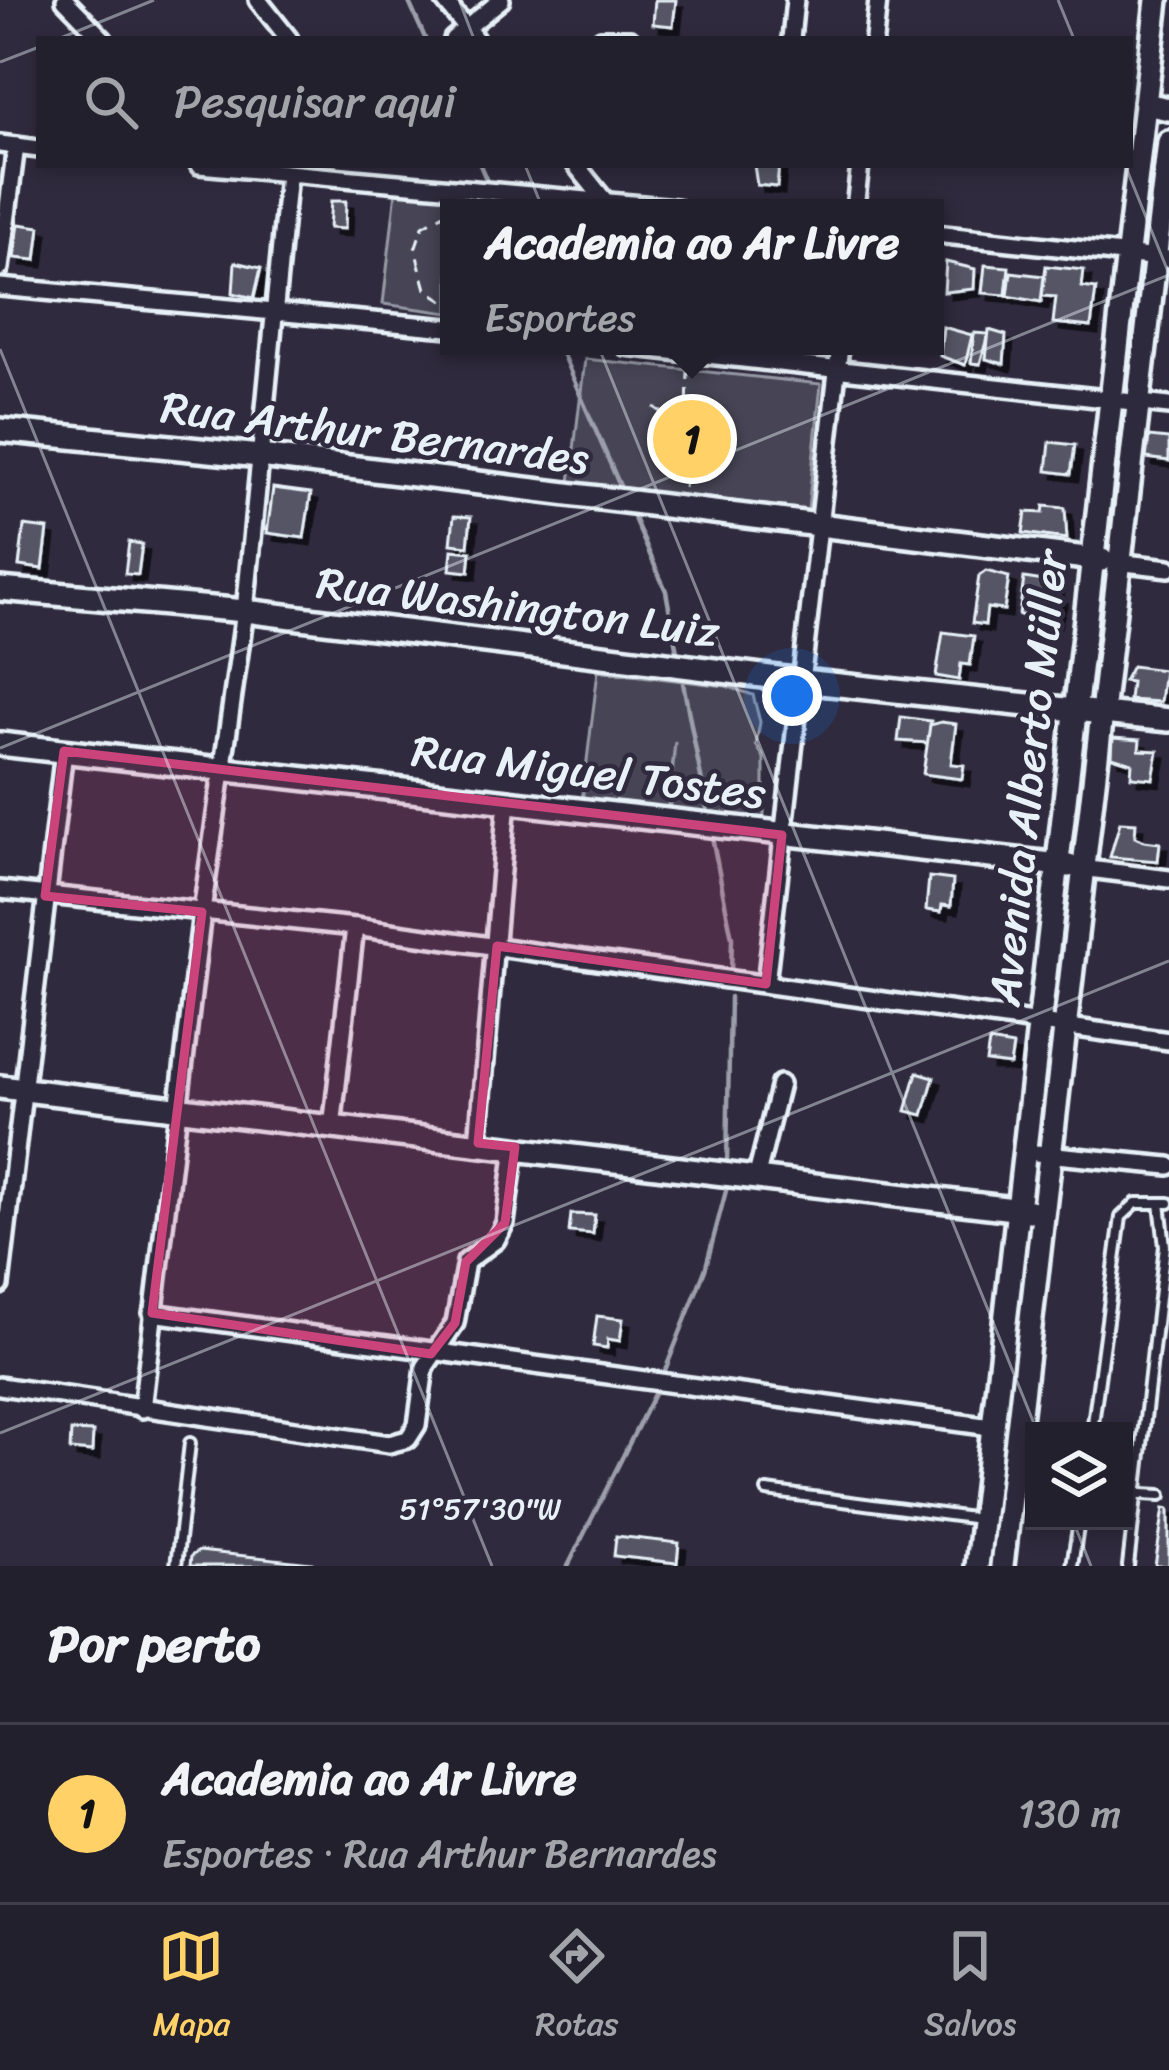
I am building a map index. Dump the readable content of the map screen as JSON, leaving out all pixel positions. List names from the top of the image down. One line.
{"streets":{"main road":["Rua Arthur Bernardes","Rua Washington Luiz","Rua Miguel Tostes","Avenida Alberto Müller"]},"crossings":[["Rua Arthur Bernardes","Avenida Alberto Müller"],["Rua Washington Luiz","Avenida Alberto Müller"],["Rua Miguel Tostes","Avenida Alberto Müller"]],"page":{"search":"Pesquisar aqui","popup":["Academia ao Ar Livre","Esportes"],"pins":"1","heading":"Por perto","list":[{"mark":"1","name":"Academia ao Ar Livre","note":"Esportes · Rua Arthur Bernardes","value":"130 m"}],"nav":["Mapa","Rotas","Salvos"]},"coordinates":["51°57'30\"W"]}
